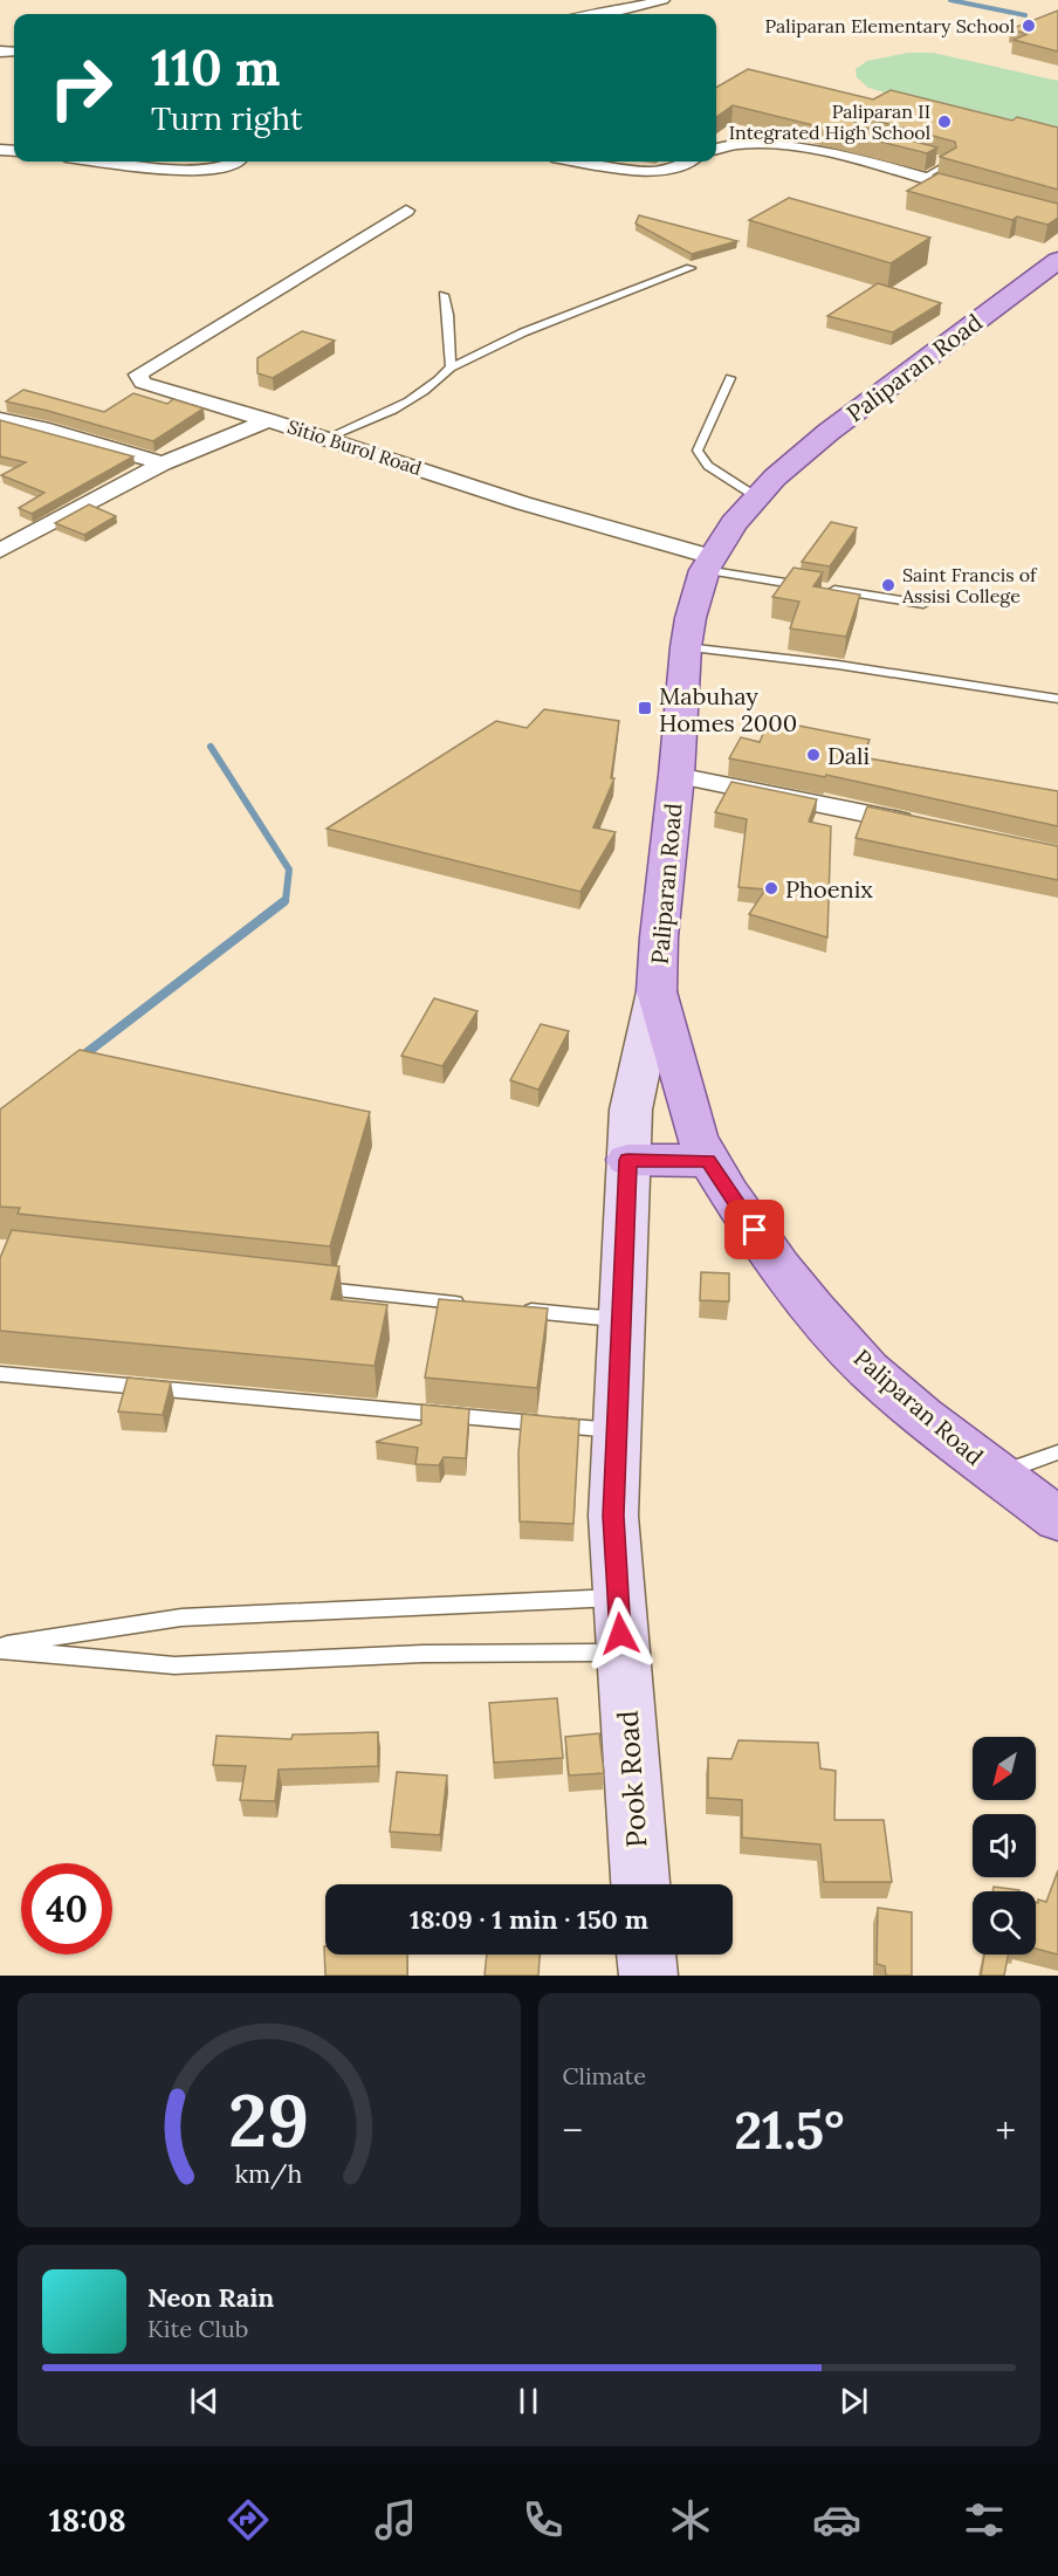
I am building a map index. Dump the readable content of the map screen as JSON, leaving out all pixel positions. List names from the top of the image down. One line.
{"streets":{"main road":["Paliparan Road"],"street":["Sitio Burol Road","Pook Road"]},"crossings":[["Paliparan Road","Sitio Burol Road"],["Paliparan Road","Pook Road"]],"places":{"other":["Paliparan Elementary School","Paliparan II Integrated High School","Saint Francis of Assisi College","Dali","Phoenix"],"transit":["Mabuhay Homes 2000"]},"north":"bottom left","page":{"turn":["110 m","Turn right"],"limit":"40","trip":"18:09 · 1 min · 150 m","tile":"Climate","heat":["−","21.5°","+"],"song":["Neon Rain","Kite Club"],"tabs":"18:08","gauge":["29","km/h"]}}
